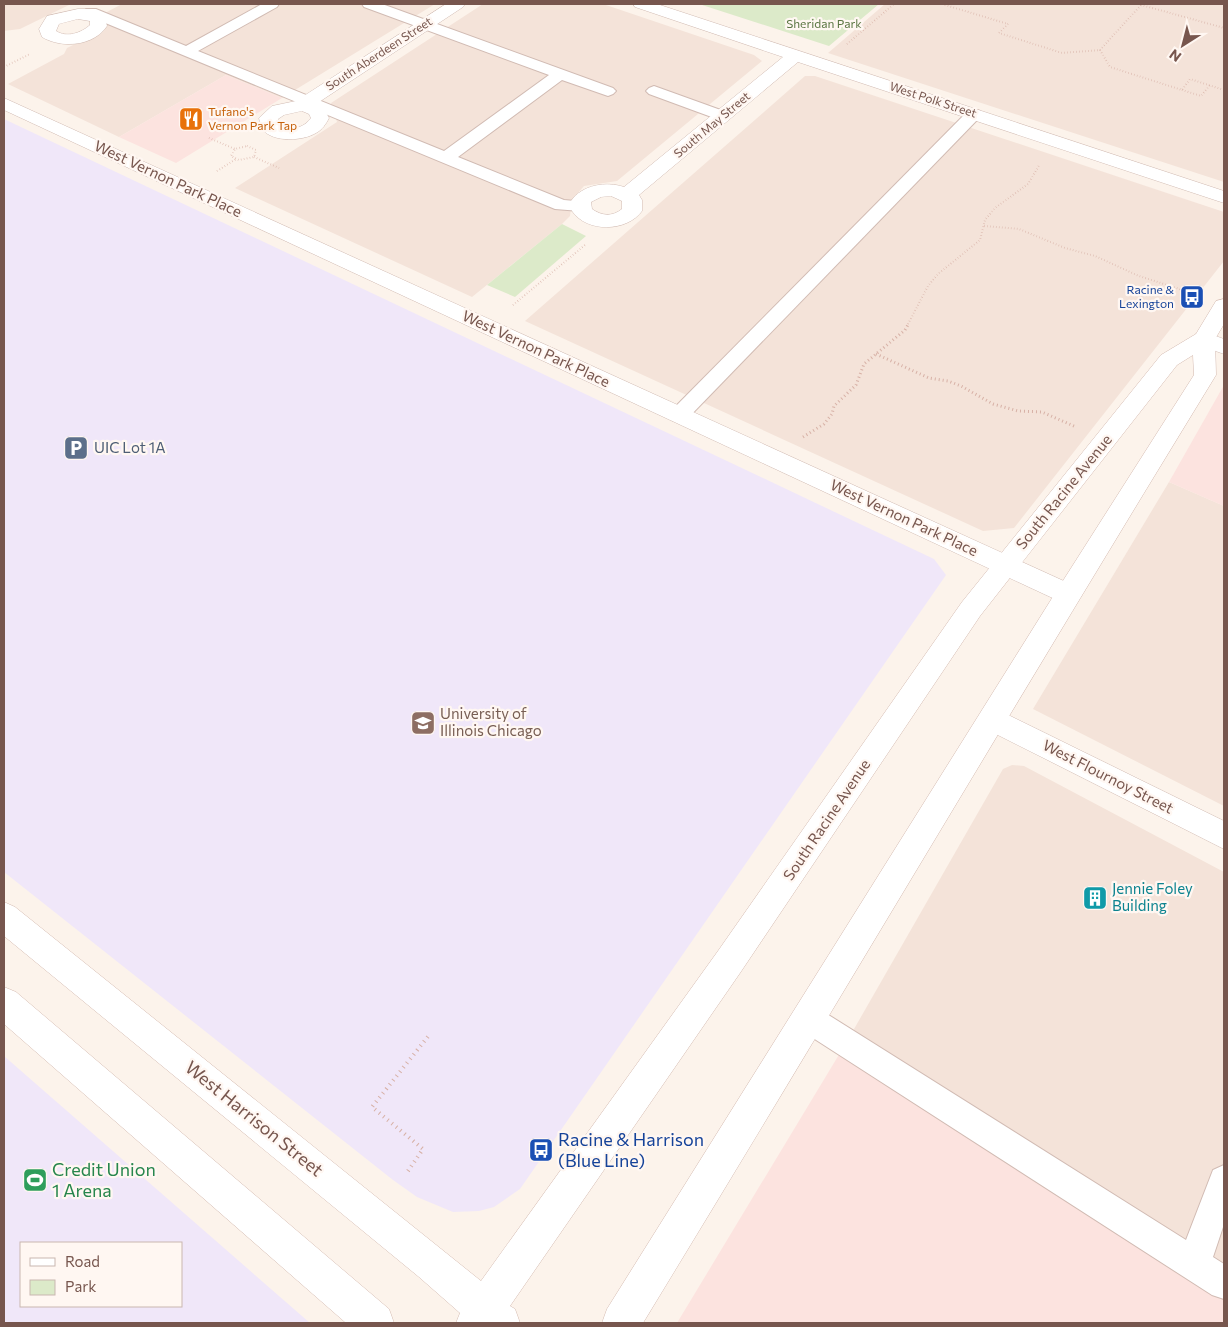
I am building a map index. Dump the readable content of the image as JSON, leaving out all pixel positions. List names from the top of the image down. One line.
{"streets":{"street":["South Aberdeen Street","West Polk Street","South May Street","West Vernon Park Place","South Racine Avenue","West Flournoy Street","West Harrison Street"]},"crossings":[["West Polk Street","South May Street"],["West Vernon Park Place","South Racine Avenue"],["South Racine Avenue","West Harrison Street"]],"parks":["Sheridan Park"],"places":{"restaurant":["Tufano's Vernon Park Tap"],"bus stop":["Racine & Lexington","Racine & Harrison (Blue Line)"],"parking":["UIC Lot 1A"],"school or university":["University of Illinois Chicago"],"building":["Jennie Foley Building"],"sports":["Credit Union 1 Arena"]},"legend":["Road","Park"],"north":"bottom left"}
